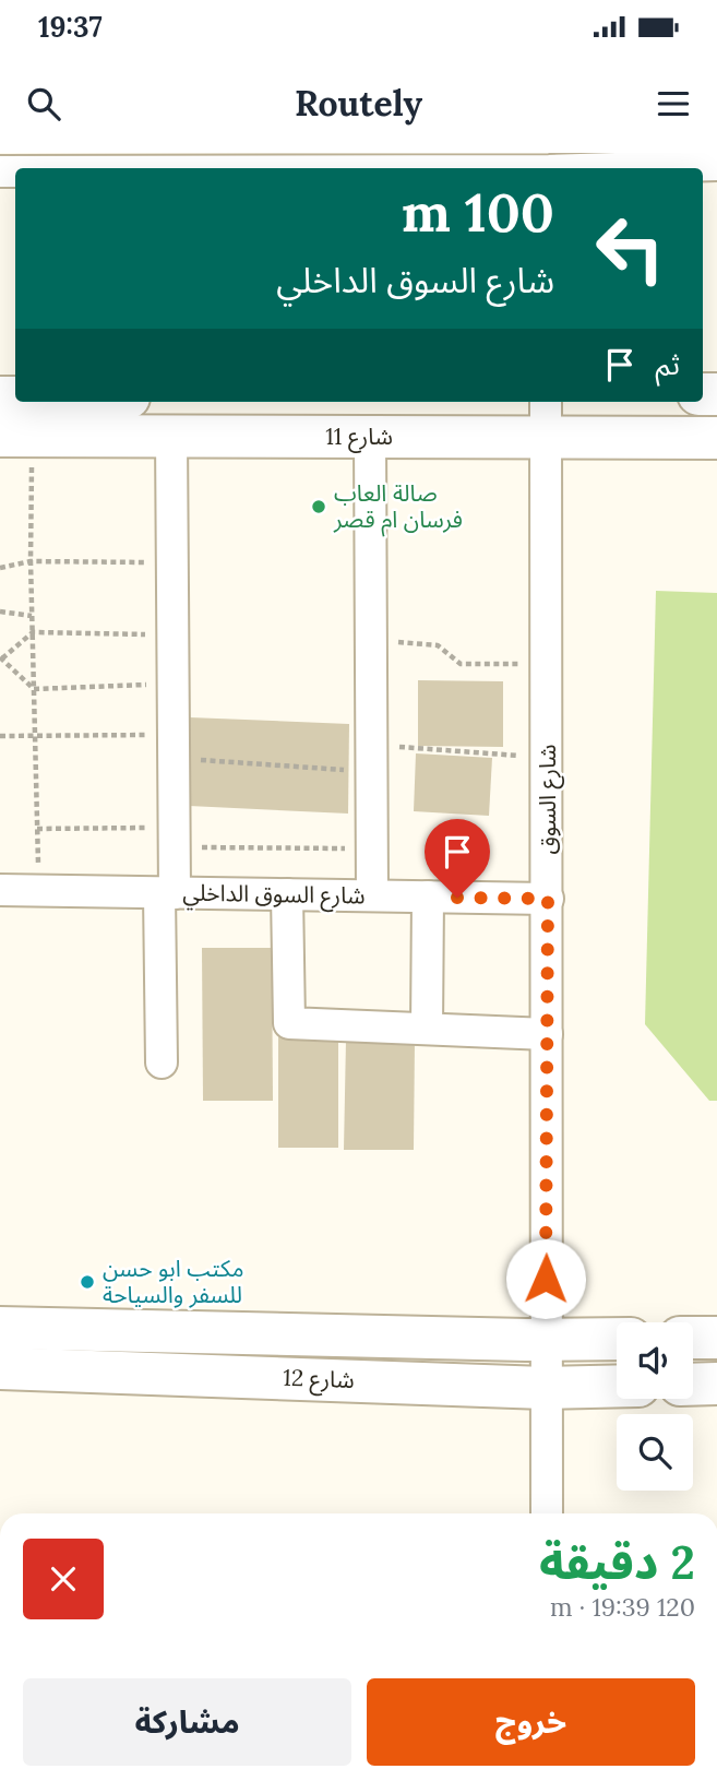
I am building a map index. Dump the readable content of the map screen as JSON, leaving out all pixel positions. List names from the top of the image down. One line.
{"streets":{"street":["شارع 11","شارع السوق","شارع السوق الداخلي","شارع 12"]},"crossings":[["شارع 11","شارع السوق"],["شارع السوق","شارع السوق الداخلي"],["شارع السوق","شارع 12"]],"places":["صالة العاب فرسان ام قصر","مكتب ابو حسن للسفر والسياحة"],"page":{"status":"19:37","header":"Routely","turn":["100 m","شارع السوق الداخلي"],"then":"ثم","heading":["2 دقيقة","120 m · 19:39"],"buttons":["خروج","مشاركة"]}}
